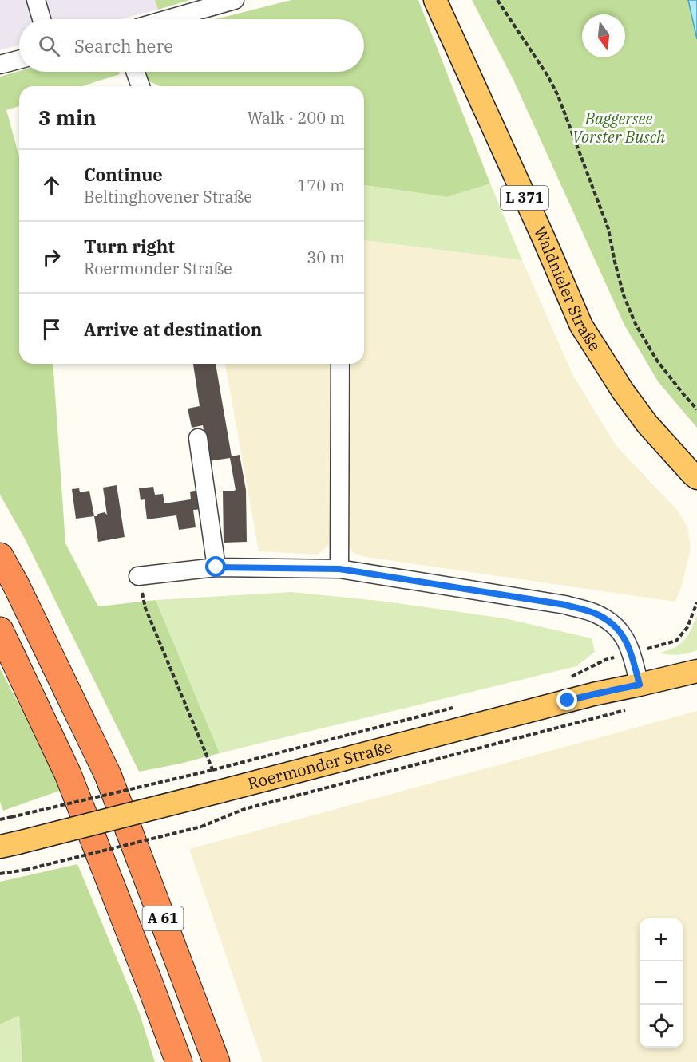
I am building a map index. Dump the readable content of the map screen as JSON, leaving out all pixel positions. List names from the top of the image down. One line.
{"streets":{"highway":["A 61"],"main road":["L 371","Waldnieler Straße","Roermonder Straße"]},"parks":["Baggersee Vorster Busch"],"north":"bottom","page":{"search":"Search here","heading":["3 min","Walk · 200 m"],"list":[["Continue","Beltinghovener Straße","170 m"],["Turn right","Roermonder Straße","30 m"],"Arrive at destination"],"map_buttons":["+","−"]}}
